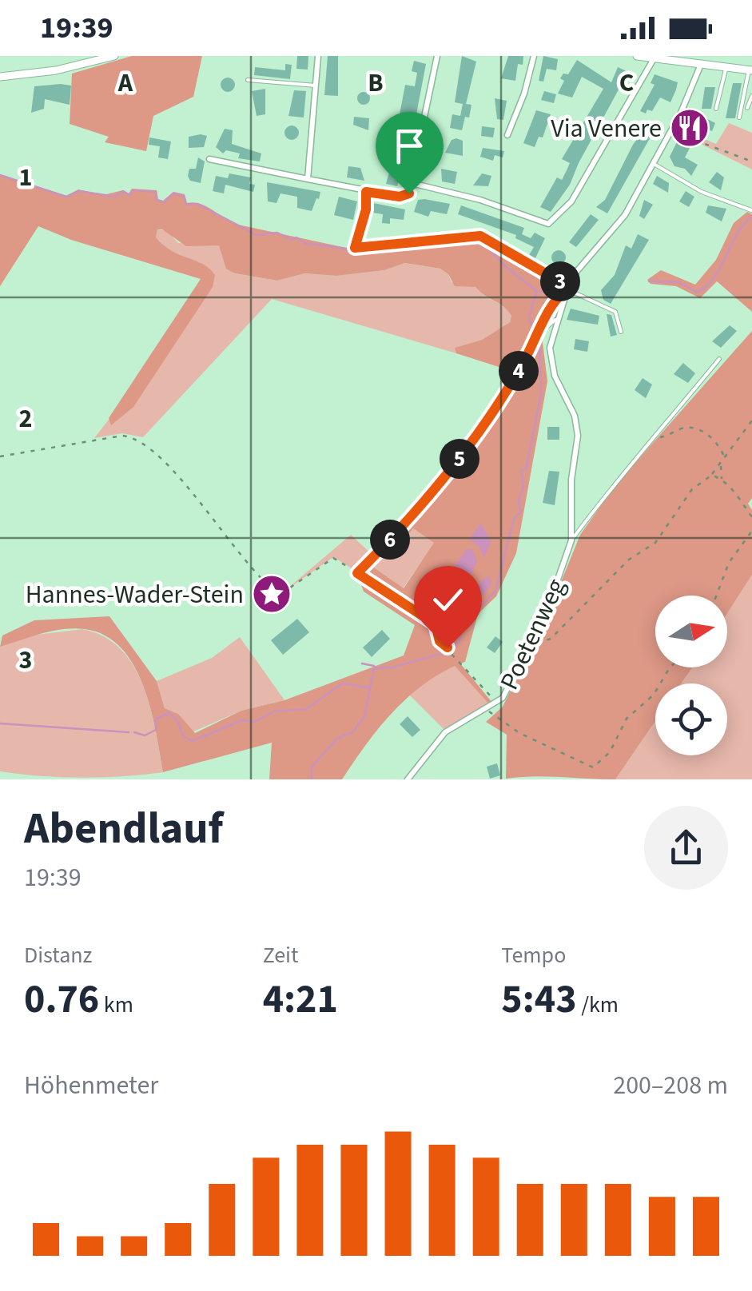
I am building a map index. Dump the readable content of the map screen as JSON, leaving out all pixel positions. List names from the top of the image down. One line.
{"streets":{"street":["Poetenweg"]},"places":{"restaurant":["Via Venere"],"place":["Hannes-Wader-Stein"]},"north":"right","page":{"status":"19:39","pins":["3","4","5","6"],"heading":["Abendlauf","19:39"],"stats":[["Distanz","0.76 km"],["Zeit","4:21"],["Tempo","5:43 /km"]],"chart":["Höhenmeter","200–208 m"]},"grid":{"columns":["A","B","C"],"rows":["1","2","3"]}}
